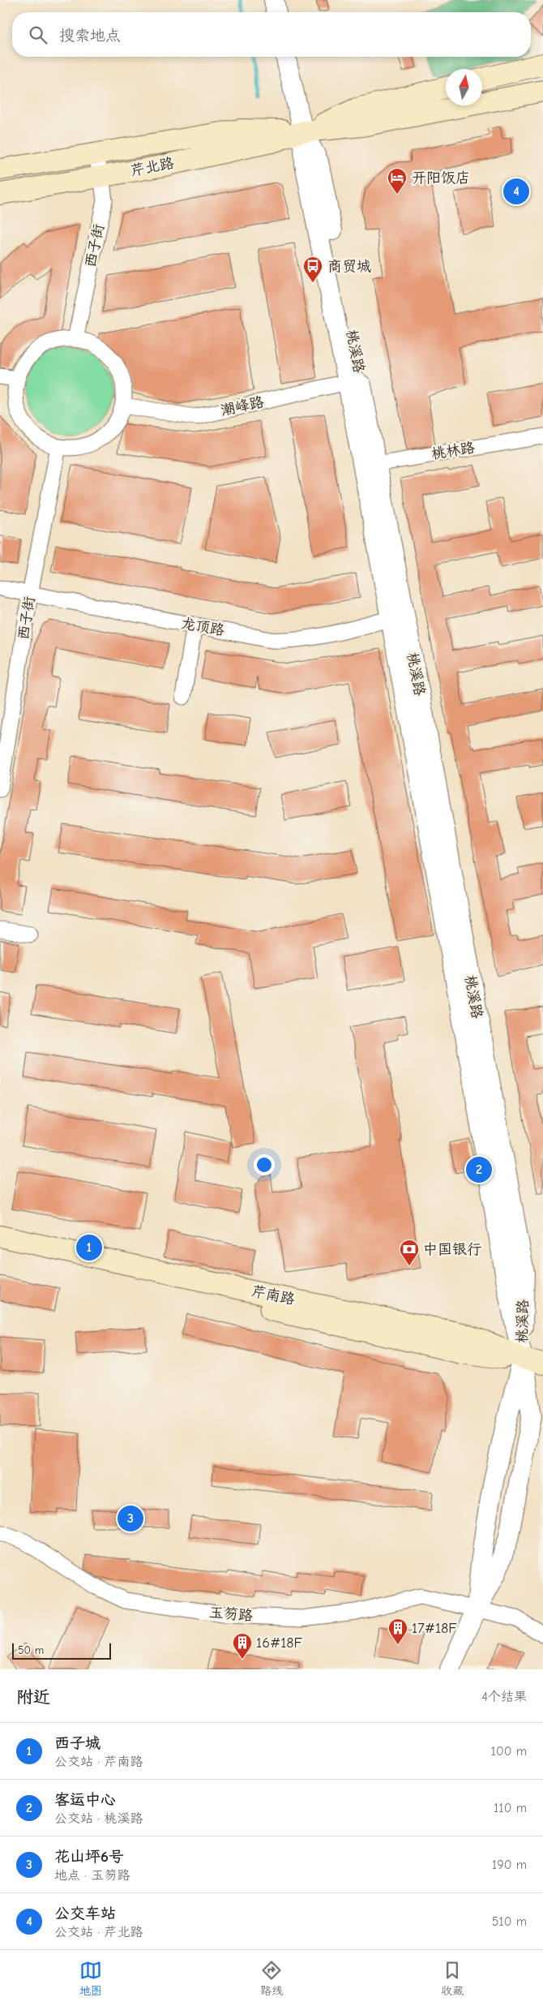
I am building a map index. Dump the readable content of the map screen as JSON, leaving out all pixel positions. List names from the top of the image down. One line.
{"streets":{"main road":["芹北路","芹南路"],"street":["西子街","桃溪路","潮峰路","桃林路","龙顶路","玉笏路"]},"crossings":[["芹北路","西子街"],["芹北路","桃溪路"],["西子街","潮峰路"],["西子街","龙顶路"],["桃溪路","潮峰路"],["桃溪路","桃林路"],["桃溪路","龙顶路"],["桃溪路","芹南路"],["桃溪路","玉笏路"]],"places":{"hotel":["开阳饭店"],"bus stop":["商贸城"],"bank":["中国银行"],"building":["17#18F","16#18F"]},"scale_bar":"50 m","north":"top","page":{"search":"搜索地点","pins":["4","2","1","3"],"scale":"50 m","heading":["附近","4个结果"],"list":[{"mark":"1","name":"西子城","note":"公交站 · 芹南路","value":"100 m"},{"mark":"2","name":"客运中心","note":"公交站 · 桃溪路","value":"110 m"},{"mark":"3","name":"花山坪6号","note":"地点 · 玉笏路","value":"190 m"},{"mark":"4","name":"公交车站","note":"公交站 · 芹北路","value":"510 m"}],"nav":["地图","路线","收藏"]}}
